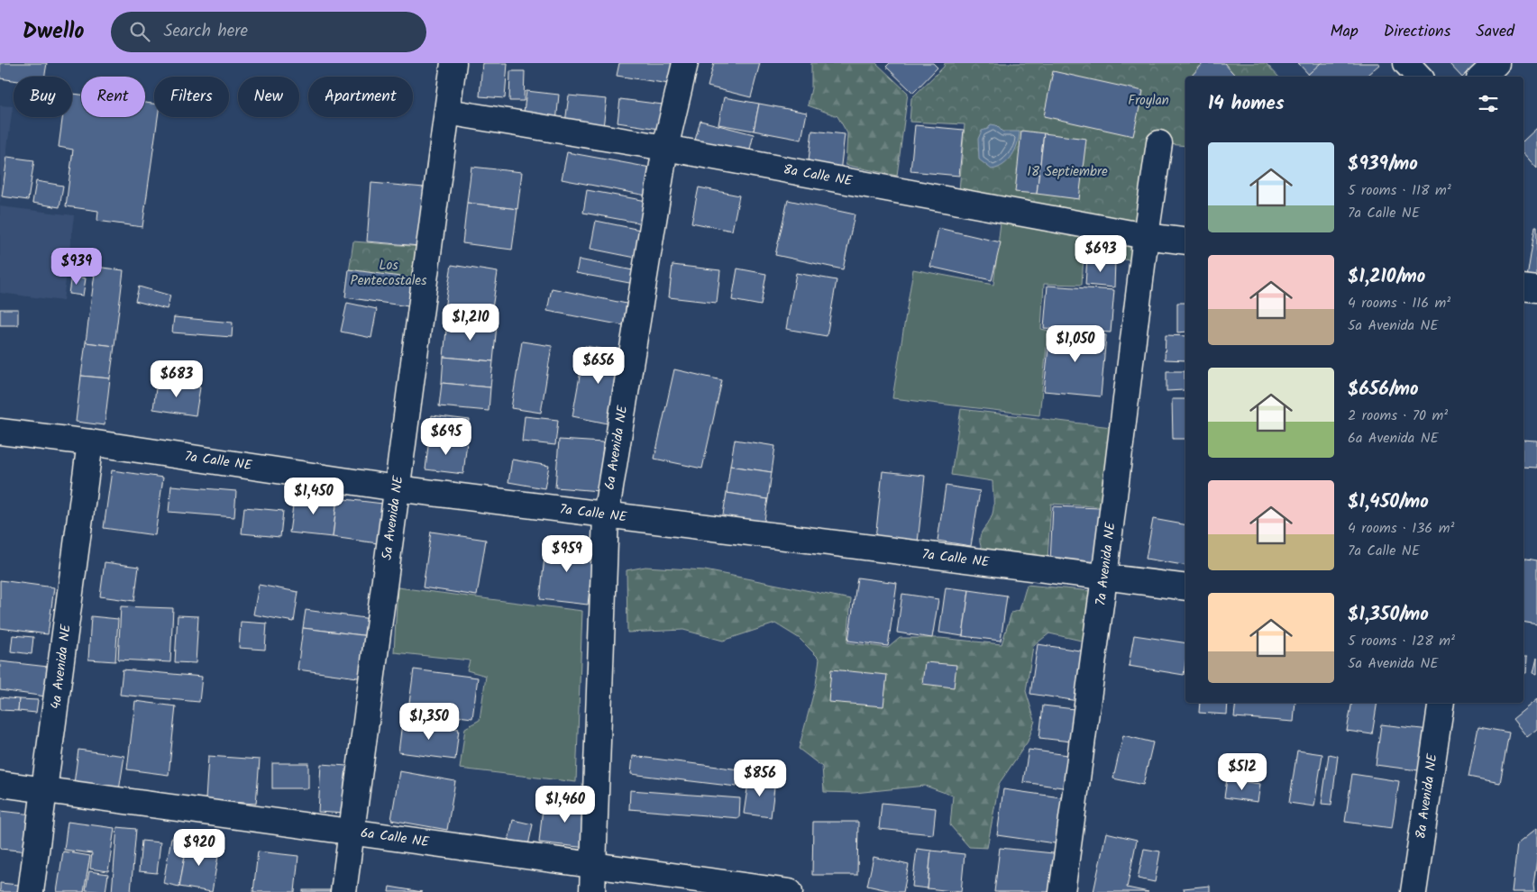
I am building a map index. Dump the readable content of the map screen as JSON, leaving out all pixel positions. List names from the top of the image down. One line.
{"streets":{"street":["8a Calle NE","6a Avenida NE","7a Calle NE","5a Avenida NE","7a Avenida NE","4a Avenida NE","8a Avenida NE","6a Calle NE"]},"crossings":[["8a Calle NE","6a Avenida NE"],["8a Calle NE","5a Avenida NE"],["8a Calle NE","7a Avenida NE"],["6a Avenida NE","7a Calle NE"],["6a Avenida NE","6a Calle NE"],["7a Calle NE","5a Avenida NE"],["7a Calle NE","7a Avenida NE"],["7a Calle NE","4a Avenida NE"],["5a Avenida NE","6a Calle NE"],["4a Avenida NE","6a Calle NE"]],"parks":["Froylan","18 Septiembre","Los Pentecostales"],"page":{"header":"Dwello","search":"Search here","nav":["Map","Directions","Saved"],"chip":["Buy","Rent","Filters","New","Apartment"],"heading":"14 homes","list":[{"name":"$939/mo","note":"5 rooms · 118 m² · 7a Calle NE"},{"name":"$1,210/mo","note":"4 rooms · 116 m² · 5a Avenida NE"},{"name":"$656/mo","note":"2 rooms · 70 m² · 6a Avenida NE"},{"name":"$1,450/mo","note":"4 rooms · 136 m² · 7a Calle NE"},{"name":"$1,350/mo","note":"5 rooms · 128 m² · 5a Avenida NE"}],"price":["$693","$939","$1,210","$1,050","$656","$683","$695","$1,450","$959","$1,350","$512","$856","$1,460","$920"]}}
